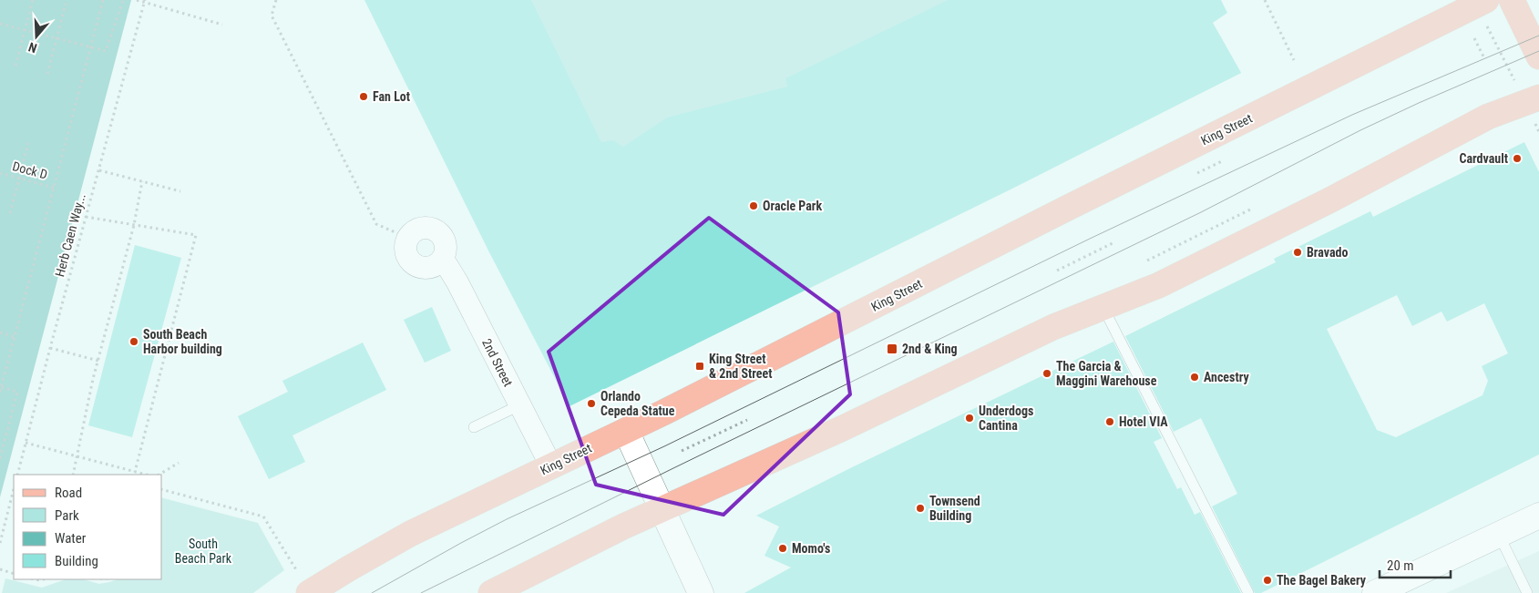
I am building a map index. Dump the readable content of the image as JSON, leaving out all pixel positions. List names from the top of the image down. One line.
{"streets":{"main road":["King Street"],"street":["2nd Street"],"path":["Dock D","Herb Caen Way..."]},"crossings":[["King Street","2nd Street"]],"parks":["South Beach Park"],"places":{"other":["Fan Lot","Cardvault","Oracle Park","Bravado","South Beach Harbor building","The Garcia & Maggini Warehouse","Ancestry","Orlando Cepeda Statue","Underdogs Cantina","Hotel VIA","Townsend Building","Momo's","The Bagel Bakery"],"transit":["2nd & King","King Street & 2nd Street"]},"legend":["Road","Park","Water","Building"],"scale_bar":"20 m","north":"bottom"}
